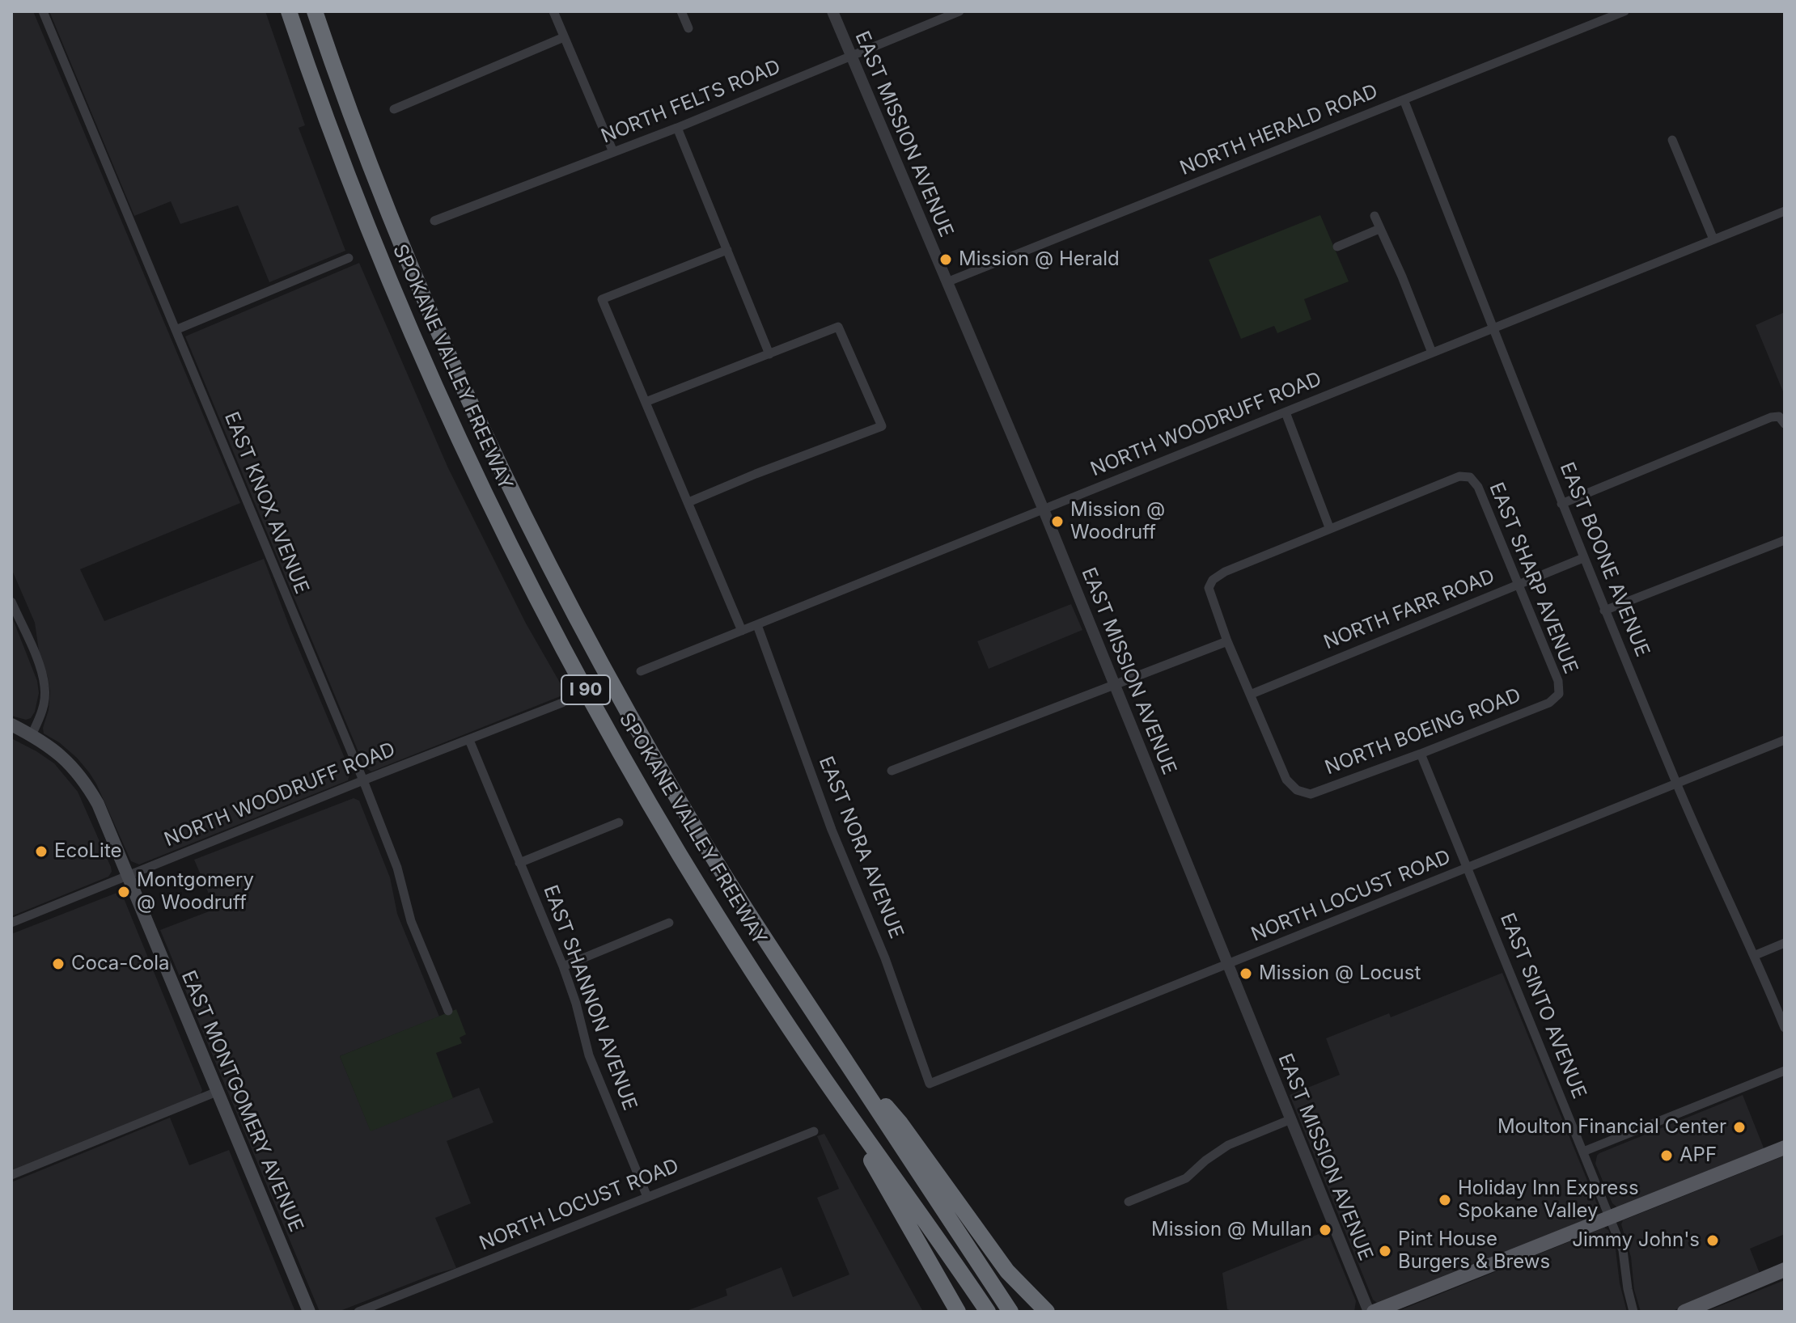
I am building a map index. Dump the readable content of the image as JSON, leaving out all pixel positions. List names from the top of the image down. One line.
{"streets":{"highway":["SPOKANE VALLEY FREEWAY","I 90"],"main road":["EAST MONTGOMERY AVENUE"],"street":["NORTH FELTS ROAD","NORTH HERALD ROAD","EAST MISSION AVENUE","NORTH WOODRUFF ROAD","EAST KNOX AVENUE","EAST BOONE AVENUE","EAST SHARP AVENUE","NORTH FARR ROAD","NORTH BOEING ROAD","EAST NORA AVENUE","NORTH LOCUST ROAD","EAST SHANNON AVENUE","EAST SINTO AVENUE"]},"crossings":[["NORTH FELTS ROAD","EAST MISSION AVENUE"],["NORTH HERALD ROAD","EAST MISSION AVENUE"],["NORTH HERALD ROAD","EAST BOONE AVENUE"],["EAST MISSION AVENUE","NORTH WOODRUFF ROAD"],["EAST MISSION AVENUE","NORTH LOCUST ROAD"],["NORTH WOODRUFF ROAD","EAST KNOX AVENUE"],["NORTH WOODRUFF ROAD","EAST BOONE AVENUE"],["NORTH WOODRUFF ROAD","EAST NORA AVENUE"],["NORTH WOODRUFF ROAD","EAST SHANNON AVENUE"],["NORTH WOODRUFF ROAD","EAST MONTGOMERY AVENUE"],["EAST BOONE AVENUE","NORTH FARR ROAD"],["EAST BOONE AVENUE","NORTH LOCUST ROAD"],["EAST SHARP AVENUE","NORTH FARR ROAD"],["EAST SHARP AVENUE","NORTH BOEING ROAD"],["NORTH FARR ROAD","NORTH BOEING ROAD"],["NORTH BOEING ROAD","EAST SINTO AVENUE"],["EAST NORA AVENUE","NORTH LOCUST ROAD"],["NORTH LOCUST ROAD","EAST SHANNON AVENUE"],["NORTH LOCUST ROAD","EAST SINTO AVENUE"]],"places":["Mission @ Herald","Mission @ Woodruff","EcoLite","Montgomery @ Woodruff","Coca-Cola","Mission @ Locust","Moulton Financial Center","APF","Holiday Inn Express Spokane Valley","Mission @ Mullan","Jimmy John's","Pint House Burgers & Brews"]}
